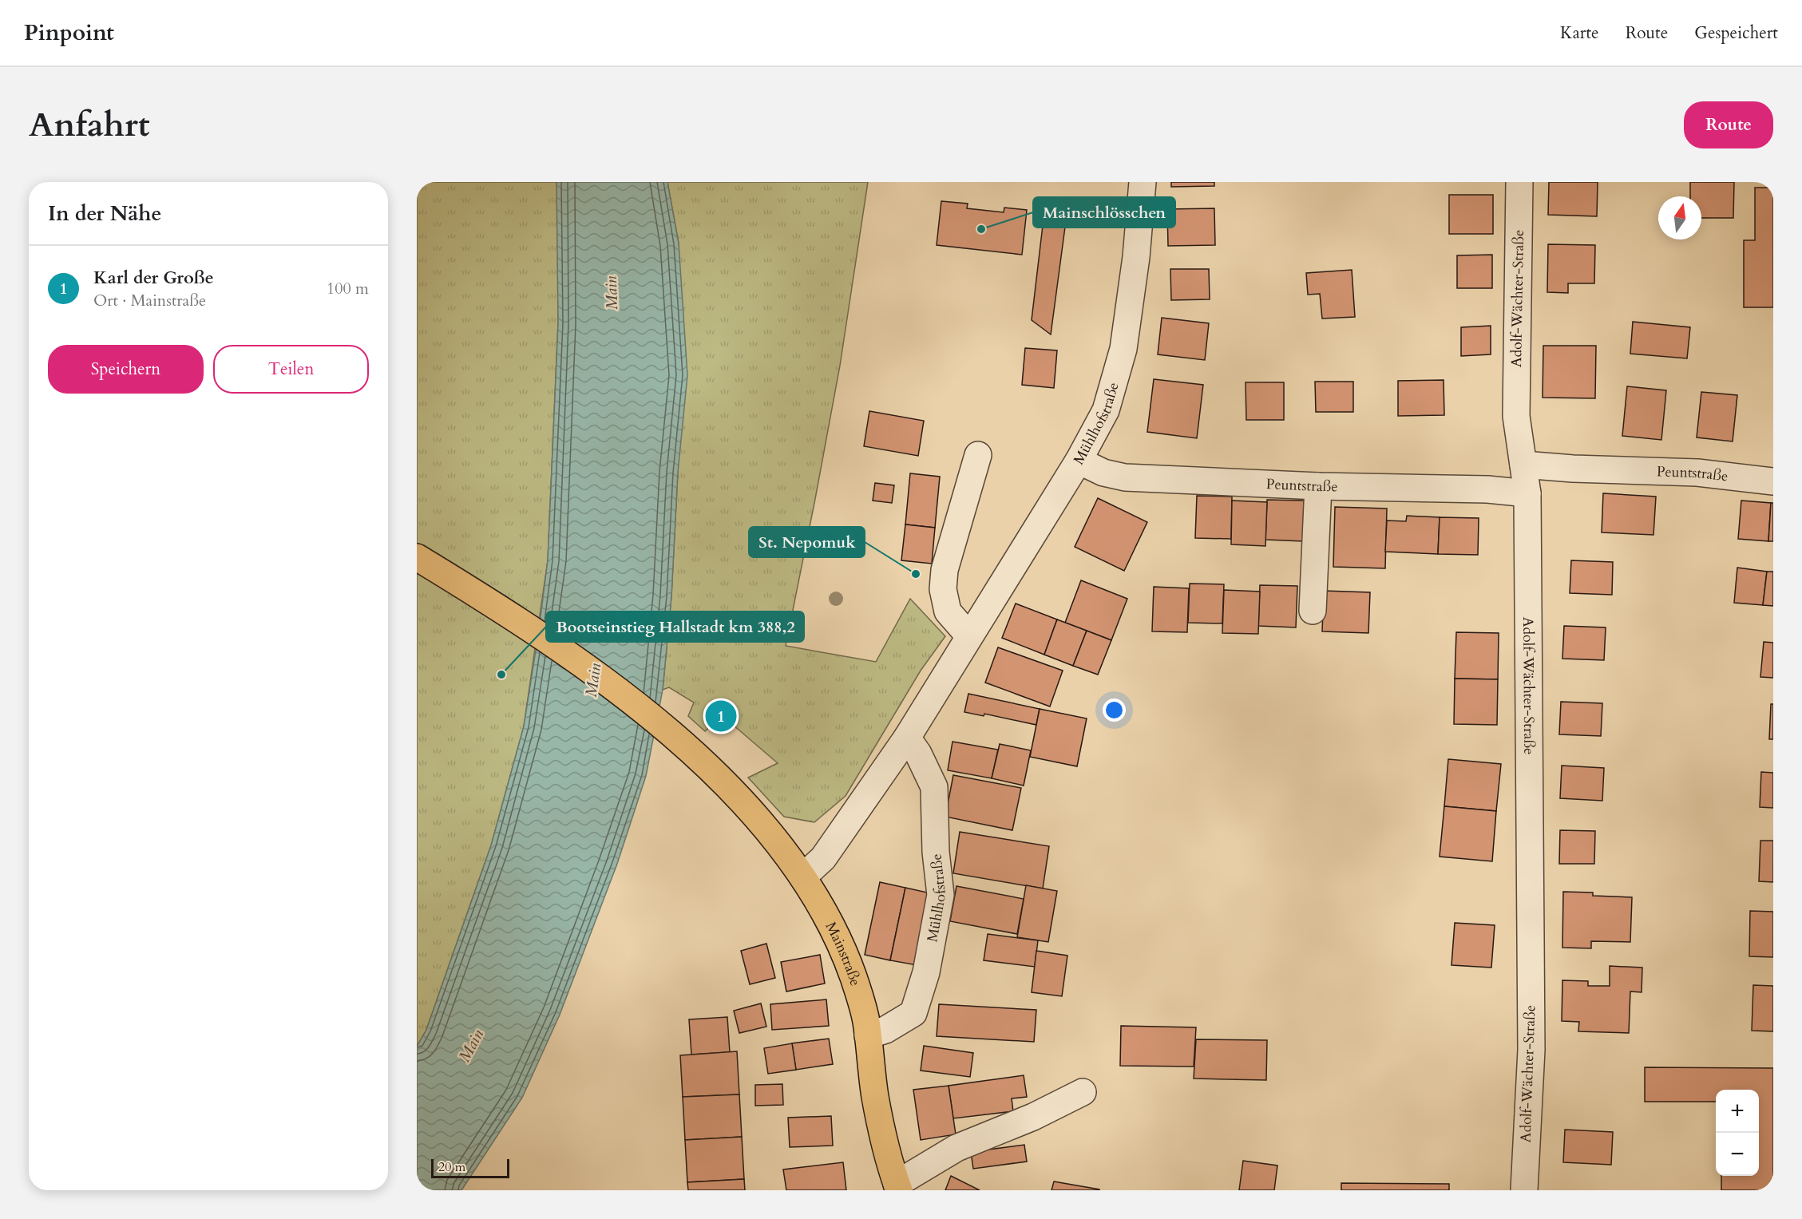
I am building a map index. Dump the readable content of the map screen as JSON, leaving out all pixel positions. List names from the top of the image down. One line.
{"streets":{"main road":["Mainstraße"],"street":["Adolf-Wächter-Straße","Mühlhofstraße","Peuntstraße"]},"crossings":[["Adolf-Wächter-Straße","Peuntstraße"],["Mühlhofstraße","Peuntstraße"],["Mühlhofstraße","Mainstraße"]],"water":["Main"],"places":["Mainschlösschen","St. Nepomuk","Bootseinstieg Hallstadt km 388,2"],"scale_bar":"20 m","north":"top","page":{"header":"Pinpoint","nav":["Karte","Route","Gespeichert"],"buttons":["Route",["Speichern","Teilen"]],"title":"Anfahrt","heading":"In der Nähe","list":[{"mark":"1","name":"Karl der Große","note":"Ort · Mainstraße","value":"100 m"}],"pins":"1","map_buttons":["+","−"],"scale":"20 m"}}
